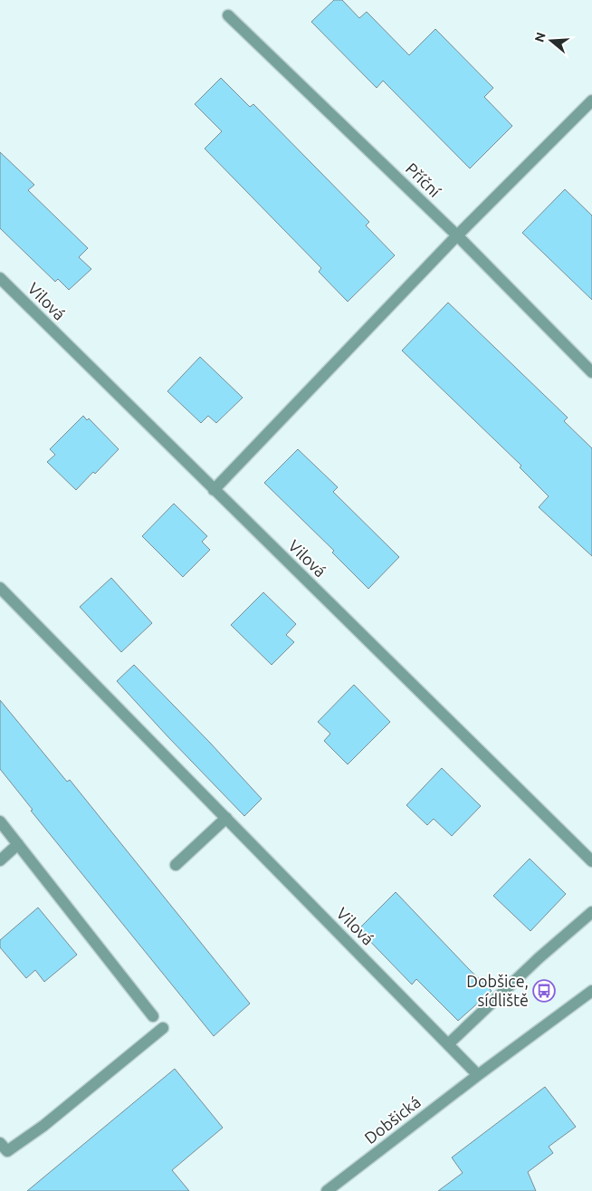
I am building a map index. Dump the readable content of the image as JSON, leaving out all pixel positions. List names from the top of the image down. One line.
{"streets":{"street":["Příční","Vilová","Dobšická"]},"crossings":[["Vilová","Dobšická"]],"places":{"bus stop":["Dobšice, sídliště"]},"north":"left"}
